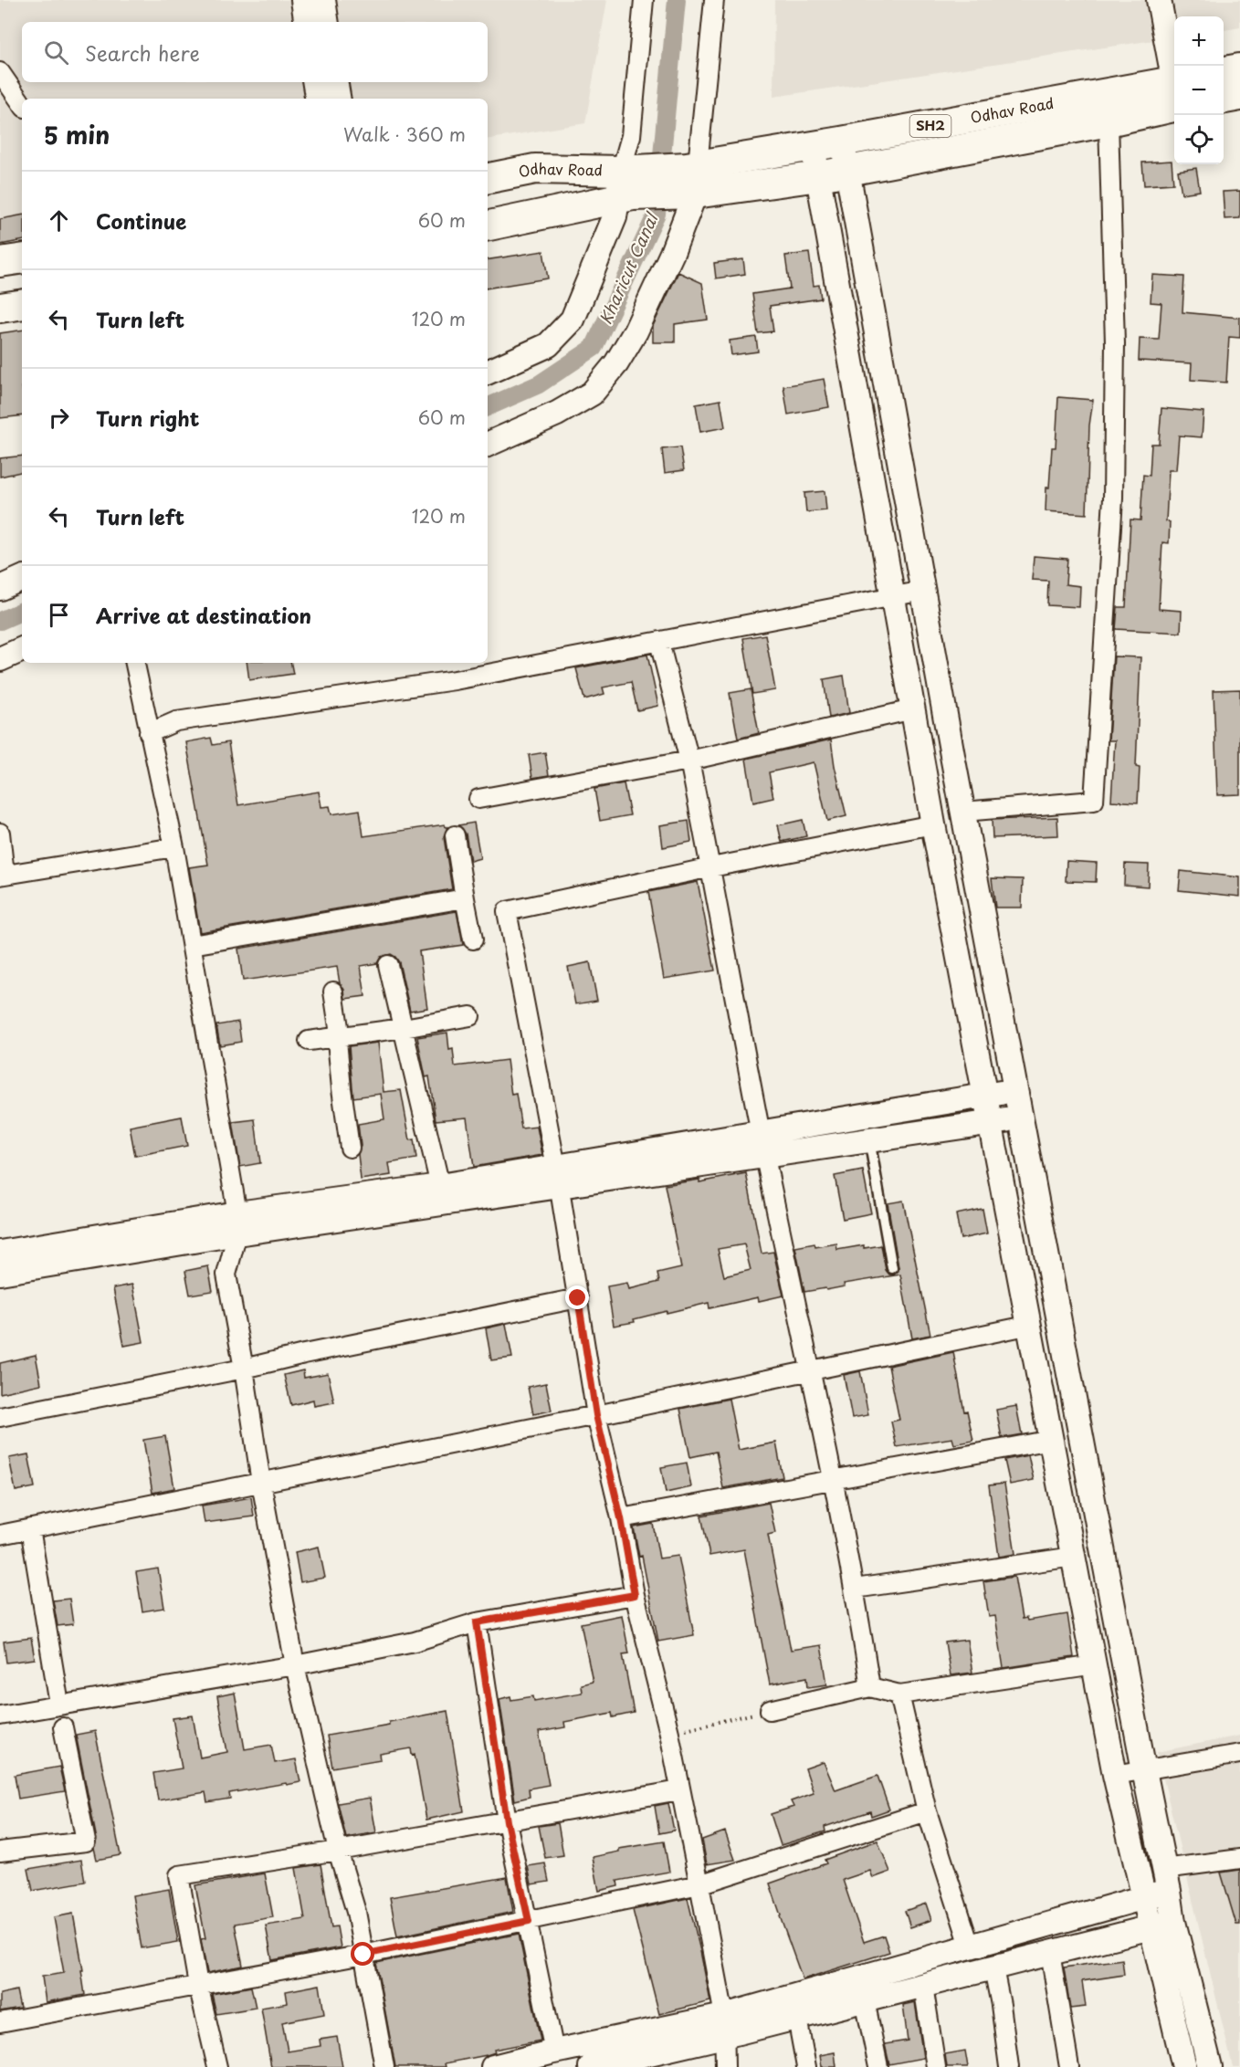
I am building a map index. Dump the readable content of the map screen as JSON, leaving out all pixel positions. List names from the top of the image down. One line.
{"streets":{"main road":["Odhav Road","SH2"]},"crossings":[["Odhav Road","SH2"]],"water":["Kharicut Canal"],"page":{"map_buttons":["+","−"],"search":"Search here","heading":["5 min","Walk · 360 m"],"list":[["Continue","60 m"],["Turn left","120 m"],["Turn right","60 m"],["Turn left","120 m"],"Arrive at destination"]}}
